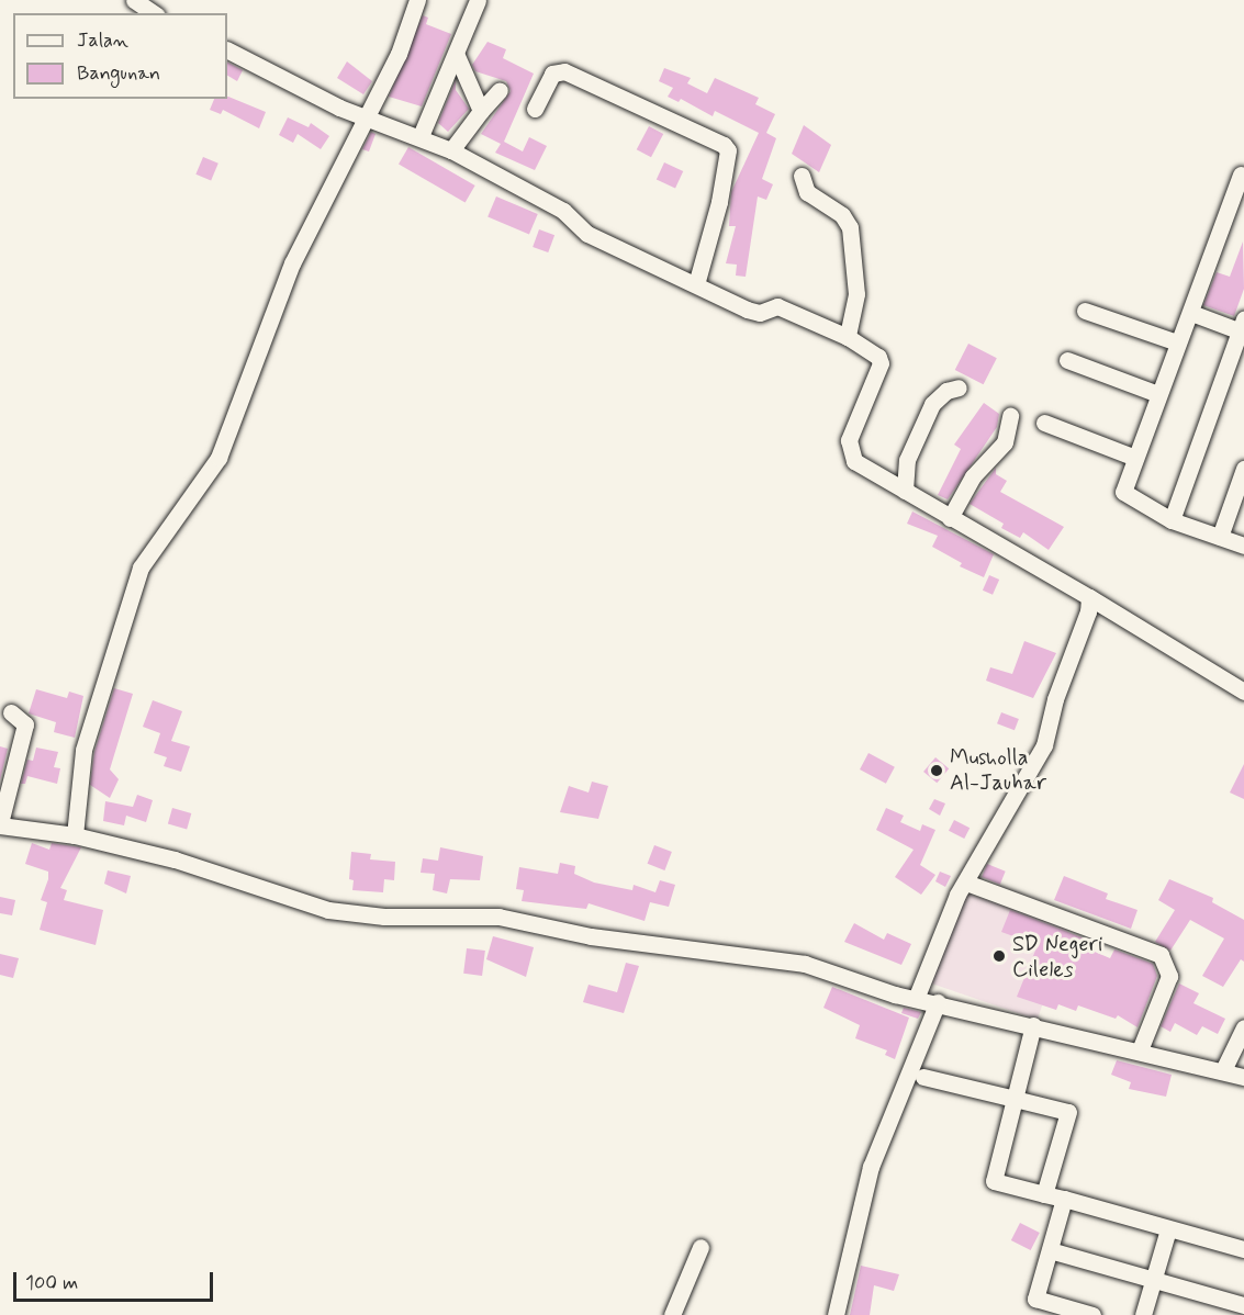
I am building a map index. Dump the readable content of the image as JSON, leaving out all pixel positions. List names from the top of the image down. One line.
{"places":["Musholla Al-Jauhar","SD Negeri Cileles"],"legend":["Jalan","Bangunan"],"scale_bar":"100 m"}
